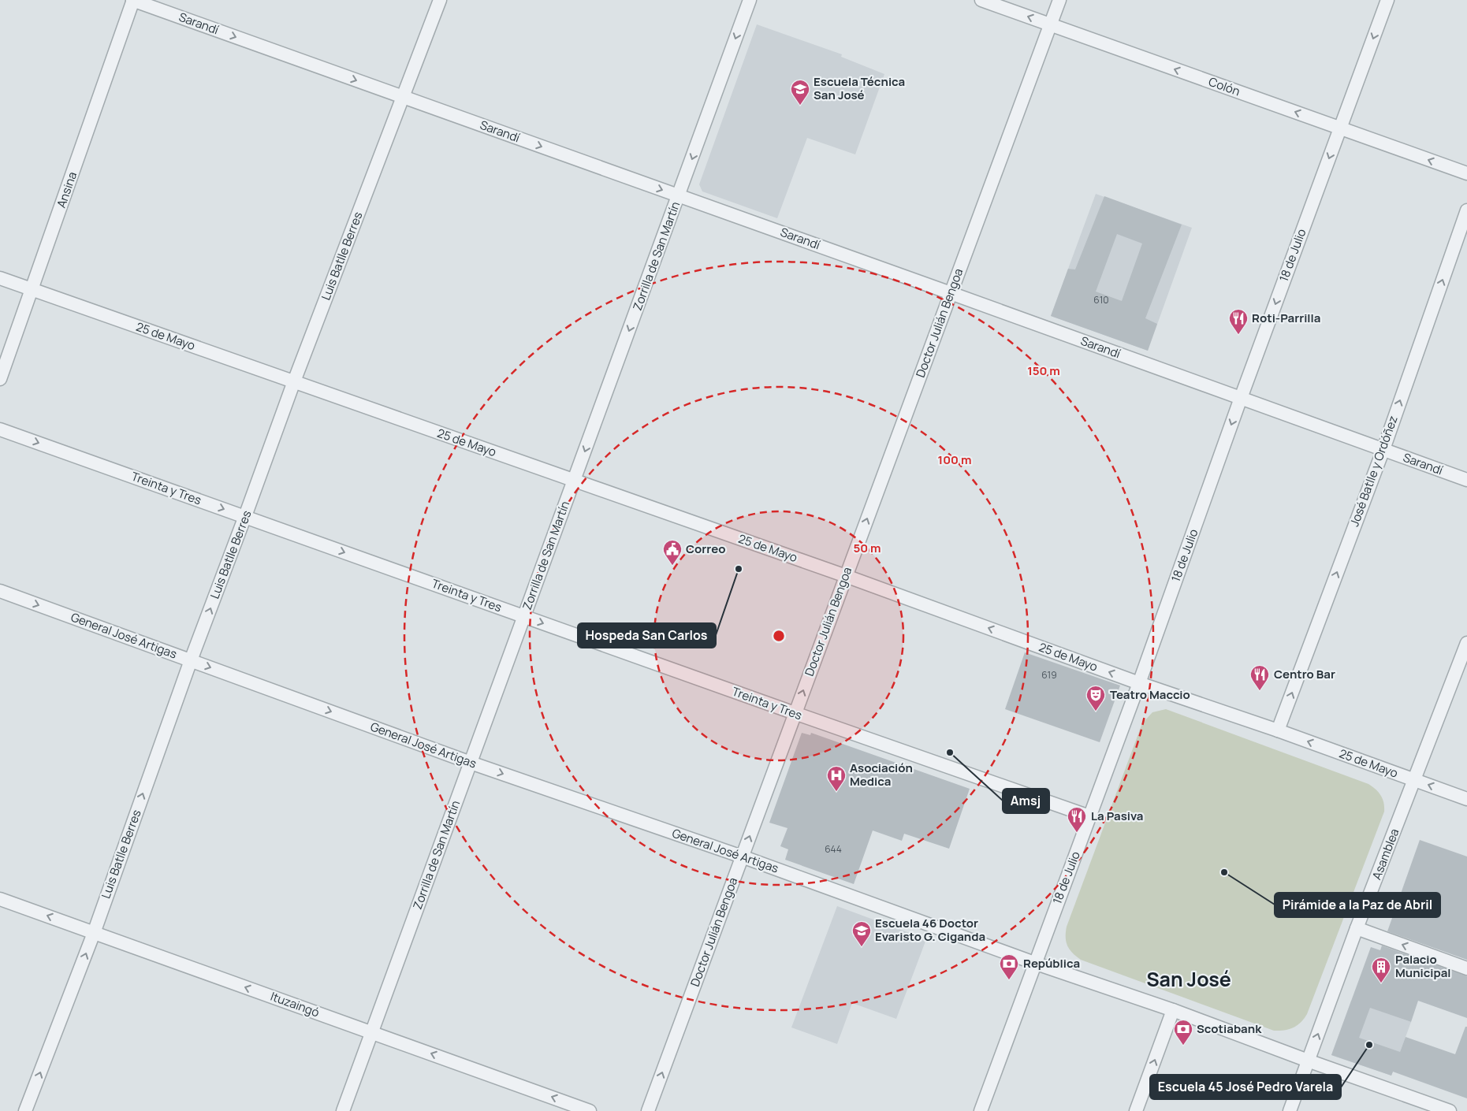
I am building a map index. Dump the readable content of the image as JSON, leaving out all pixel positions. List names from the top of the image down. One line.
{"streets":{"street":["Sarandí","Colón","Ansina","18 de Julio","Luis Batlle Berres","Zorrilla de San Martín","Doctor Julián Bengoa","25 de Mayo","José Batlle y Ordóñez","Treinta y Tres","General José Artigas","Asamblea","Ituzaingó"]},"crossings":[["Sarandí","Ansina"],["Sarandí","18 de Julio"],["Sarandí","Luis Batlle Berres"],["Sarandí","Zorrilla de San Martín"],["Sarandí","Doctor Julián Bengoa"],["Sarandí","José Batlle y Ordóñez"],["Colón","18 de Julio"],["Colón","Doctor Julián Bengoa"],["Ansina","25 de Mayo"],["18 de Julio","25 de Mayo"],["18 de Julio","Treinta y Tres"],["18 de Julio","General José Artigas"],["Luis Batlle Berres","25 de Mayo"],["Luis Batlle Berres","Treinta y Tres"],["Luis Batlle Berres","General José Artigas"],["Luis Batlle Berres","Ituzaingó"],["Zorrilla de San Martín","25 de Mayo"],["Zorrilla de San Martín","Treinta y Tres"],["Zorrilla de San Martín","General José Artigas"],["Zorrilla de San Martín","Ituzaingó"],["Doctor Julián Bengoa","25 de Mayo"],["Doctor Julián Bengoa","Treinta y Tres"],["Doctor Julián Bengoa","General José Artigas"],["25 de Mayo","José Batlle y Ordóñez"],["25 de Mayo","Asamblea"],["General José Artigas","Asamblea"]],"one_way":["Sarandí","Colón","18 de Julio","Luis Batlle Berres","Zorrilla de San Martín","Doctor Julián Bengoa","José Batlle y Ordóñez","Treinta y Tres","General José Artigas","Ituzaingó"],"districts":["San José"],"places":{"school or university":["Escuela Técnica San José","Escuela 46 Doctor Evaristo G. Ciganda"],"restaurant":["Roti-Parrilla","Centro Bar","La Pasiva"],"public building":["Correo"],"other":["Hospeda San Carlos","Amsj","Pirámide a la Paz de Abril","Escuela 45 José Pedro Varela"],"theatre":["Teatro Maccio"],"hospital":["Asociación Medica"],"bank":["República","Scotiabank"],"building":["Palacio Municipal"]},"house_numbers":["610","619","644"],"rings":["150 m","100 m","50 m"]}
